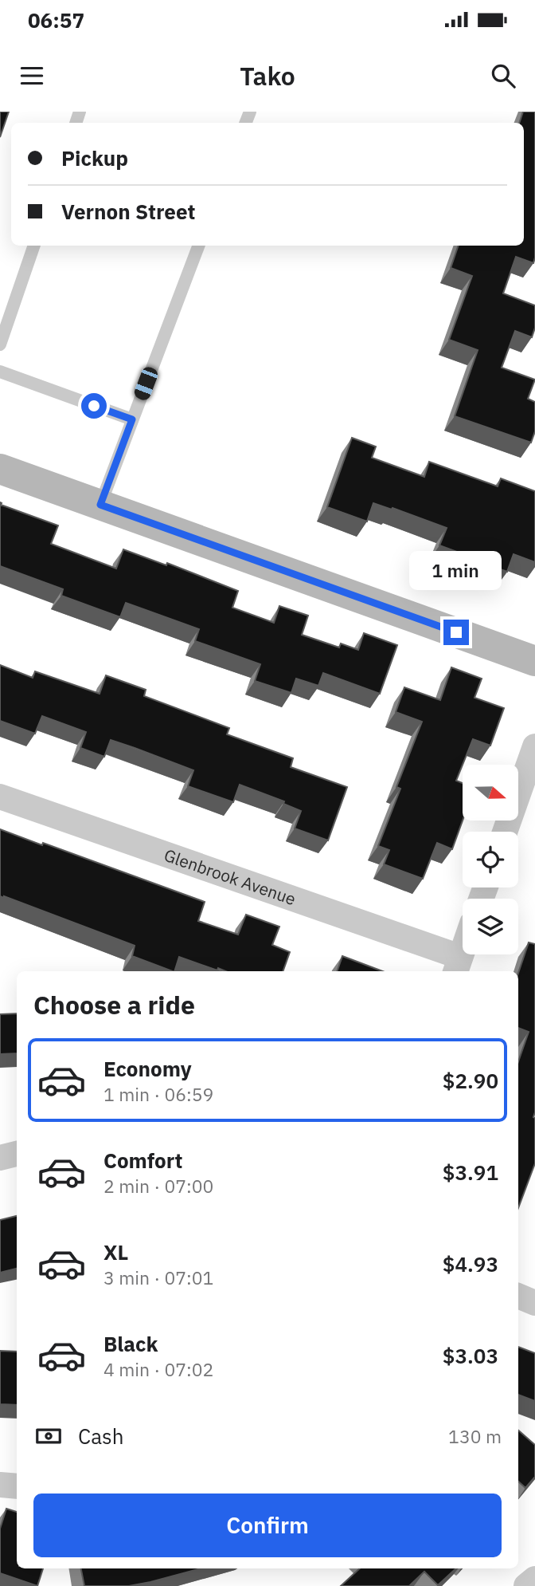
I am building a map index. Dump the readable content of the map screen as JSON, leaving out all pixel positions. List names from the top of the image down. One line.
{"streets":{"street":["Glenbrook Avenue"]},"north":"right","page":{"status":"06:57","header":"Tako","banner":["Pickup","Vernon Street"],"bubble":"1 min","heading":"Choose a ride","list":[{"name":"Economy","note":"1 min · 06:59","value":"$2.90"},{"name":"Comfort","note":"2 min · 07:00","value":"$3.91"},{"name":"XL","note":"3 min · 07:01","value":"$4.93"},{"name":"Black","note":"4 min · 07:02","value":"$3.03"}],"pay":["Cash","130 m"],"buttons":"Confirm"}}
